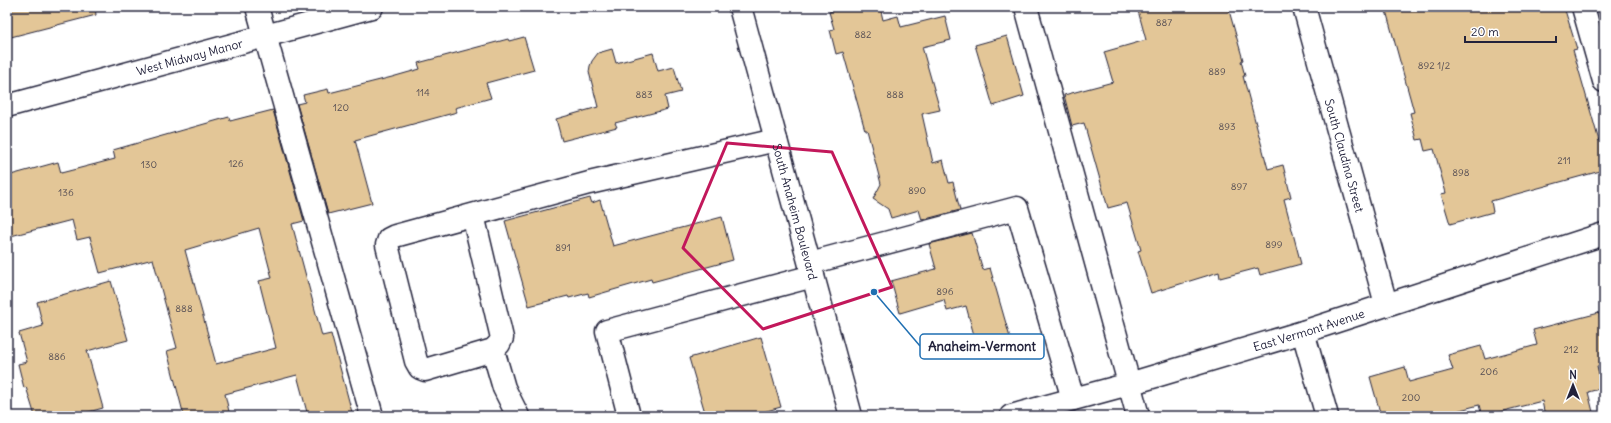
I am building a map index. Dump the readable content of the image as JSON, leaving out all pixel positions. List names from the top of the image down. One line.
{"streets":{"street":["West Midway Manor","South Claudina Street","South Anaheim Boulevard","East Vermont Avenue"]},"crossings":[["South Claudina Street","East Vermont Avenue"]],"places":["Anaheim-Vermont"],"house_numbers":["887","882","892 1/2","889","114","883","888","120","893","211","126","130","898","897","890","136","899","891","896","888","212","886","206","200"],"scale_bar":"20 m","north":"top"}
